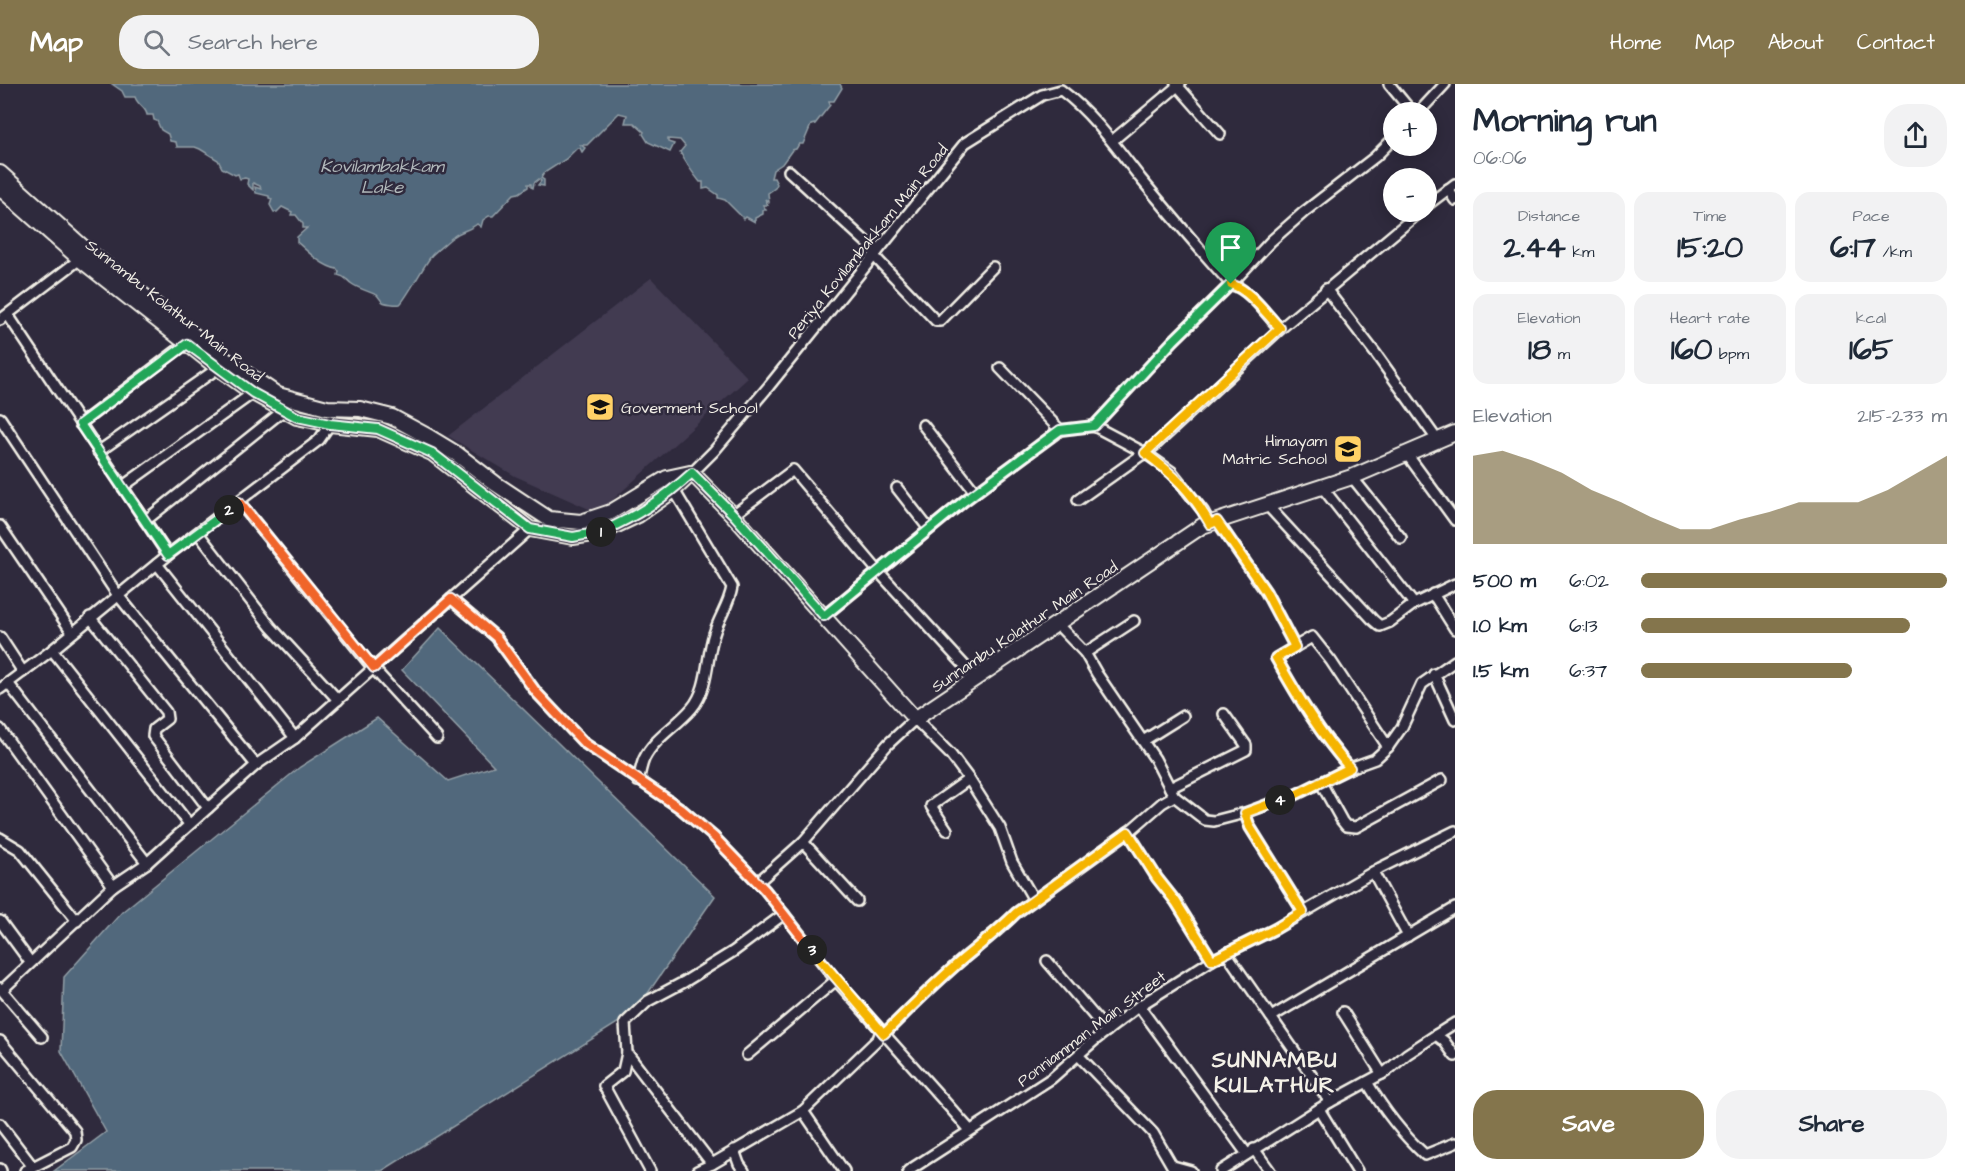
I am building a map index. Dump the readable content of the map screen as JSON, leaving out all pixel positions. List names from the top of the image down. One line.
{"streets":{"street":["Periya Kovilambakkam Main Road","Sunnambu Kolathur Main Road","Ponniamman Main Street"]},"crossings":[["Periya Kovilambakkam Main Road","Sunnambu Kolathur Main Road"]],"districts":["SUNNAMBU KULATHUR"],"water":["Kovilambakkam Lake"],"places":{"school or university":["Goverment School","Himayam Matric School"]},"page":{"header":"Map","search":"Search here","nav":["Home","Map","About","Contact"],"heading":["Morning run","06:06"],"map_buttons":["+","−"],"stats":[["Distance","2.44 km"],["Time","15:20"],["Pace","6:17 /km"],["Elevation","18 m"],["Heart rate","160 bpm"],["kcal","165"]],"chart":["Elevation","215–233 m"],"pins":["2","1","4","3"],"list":[{"name":"500 m","note":"6:02"},{"name":"1.0 km","note":"6:13"},{"name":"1.5 km","note":"6:37"}],"buttons":["Save","Share"]}}
